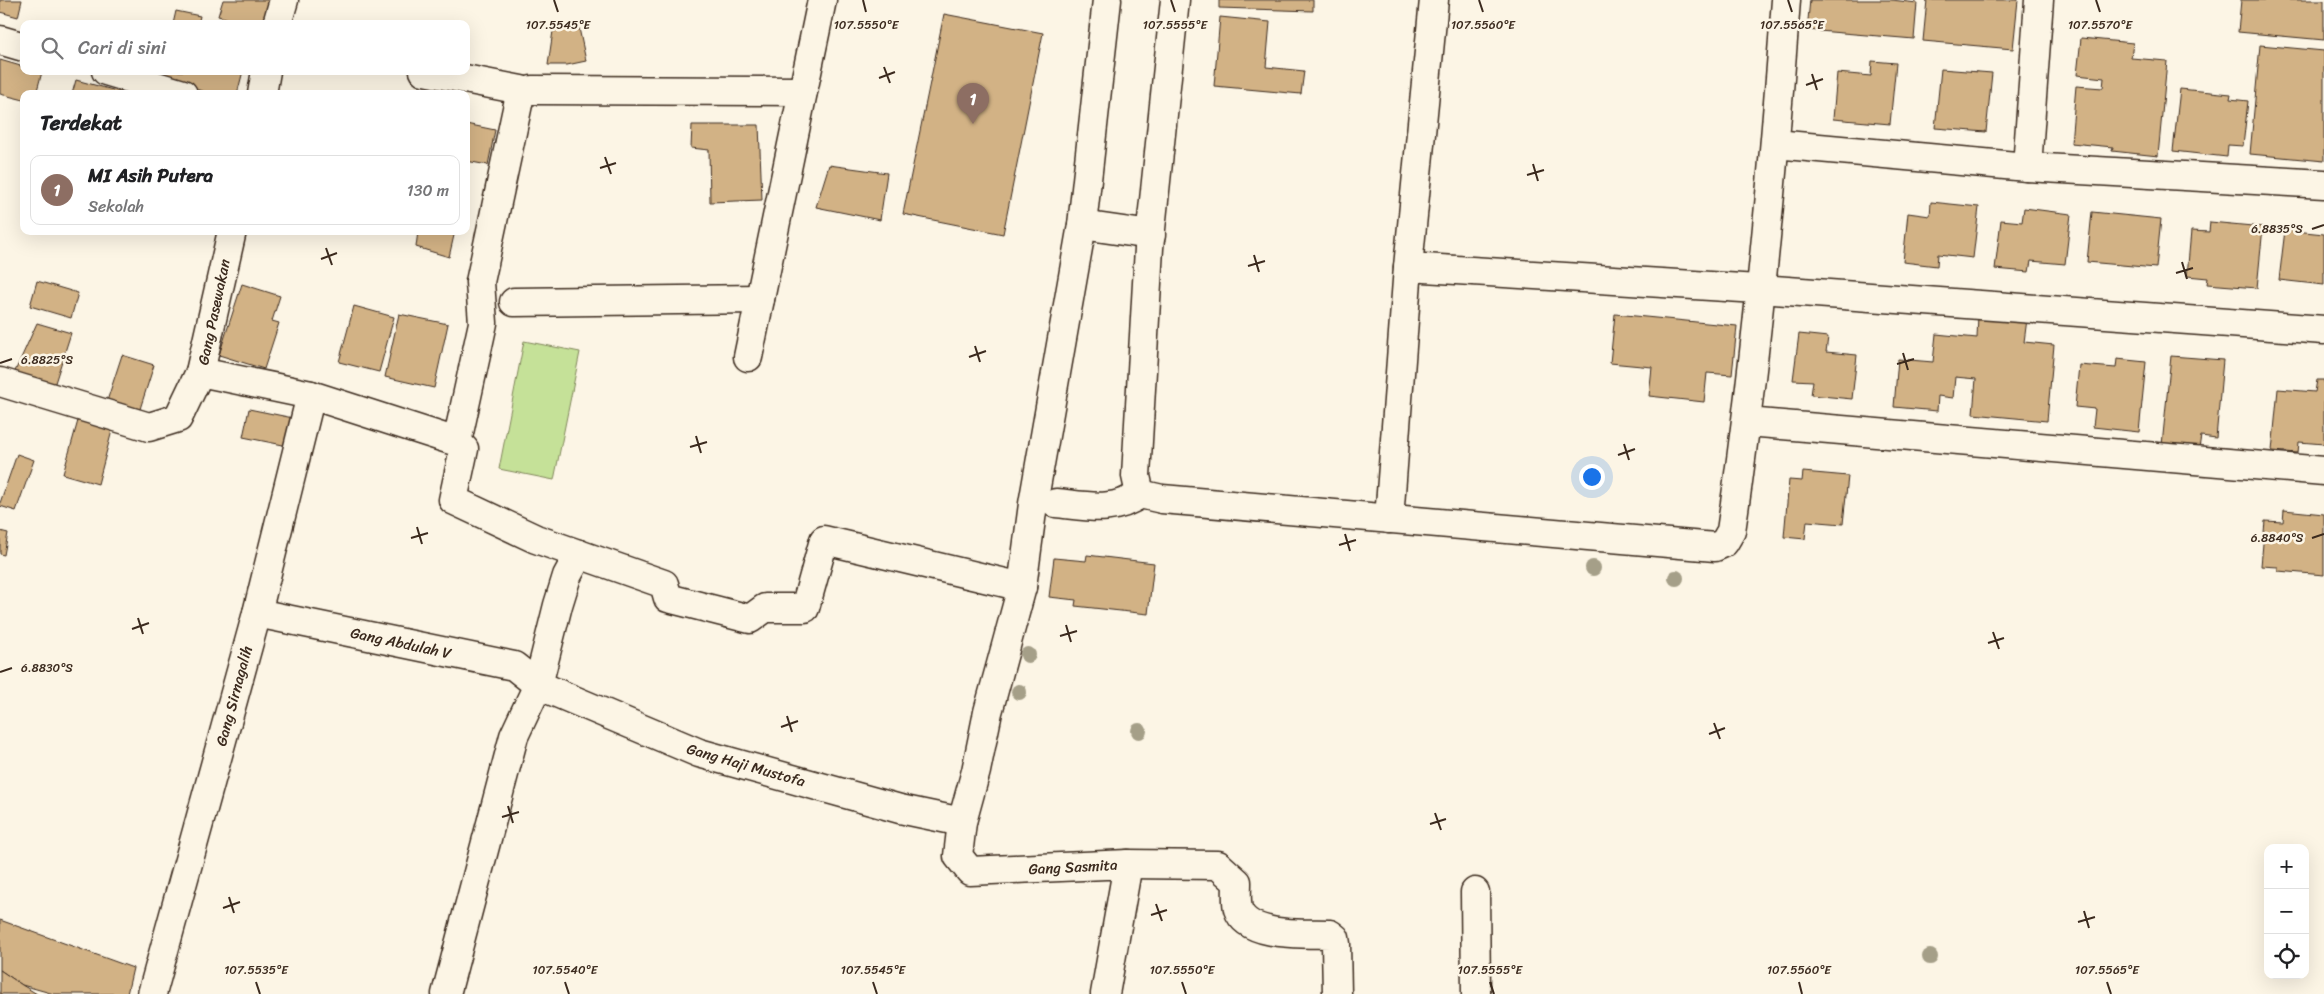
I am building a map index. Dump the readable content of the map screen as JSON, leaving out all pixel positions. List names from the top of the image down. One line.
{"streets":{"street":["Gang Pasewakan","Gang Abdulah V","Gang Sirnagalih","Gang Haji Mustofa","Gang Sasmita"]},"crossings":[["Gang Pasewakan","Gang Sirnagalih"],["Gang Abdulah V","Gang Sirnagalih"],["Gang Abdulah V","Gang Haji Mustofa"],["Gang Haji Mustofa","Gang Sasmita"]],"page":{"search":"Cari di sini","pins":"1","heading":"Terdekat","list":[{"mark":"1","name":"MI Asih Putera","note":"Sekolah","value":"130 m"}],"map_buttons":["+","−"]},"coordinates":["107.5545°E","107.5550°E","107.5555°E","107.5560°E","107.5565°E","107.5570°E","6.8835°S","6.8825°S","6.8840°S","6.8830°S","107.5535°E","107.5540°E"]}
